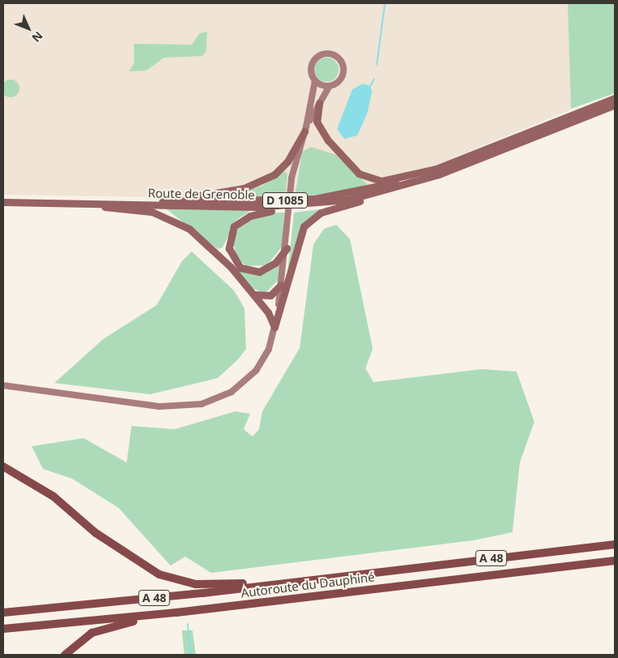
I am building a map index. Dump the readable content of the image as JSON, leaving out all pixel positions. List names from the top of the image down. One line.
{"streets":{"highway":["A 48","Autoroute du Dauphiné"],"main road":["Route de Grenoble","D 1085"]},"crossings":[["Route de Grenoble","D 1085"]],"north":"bottom right"}
